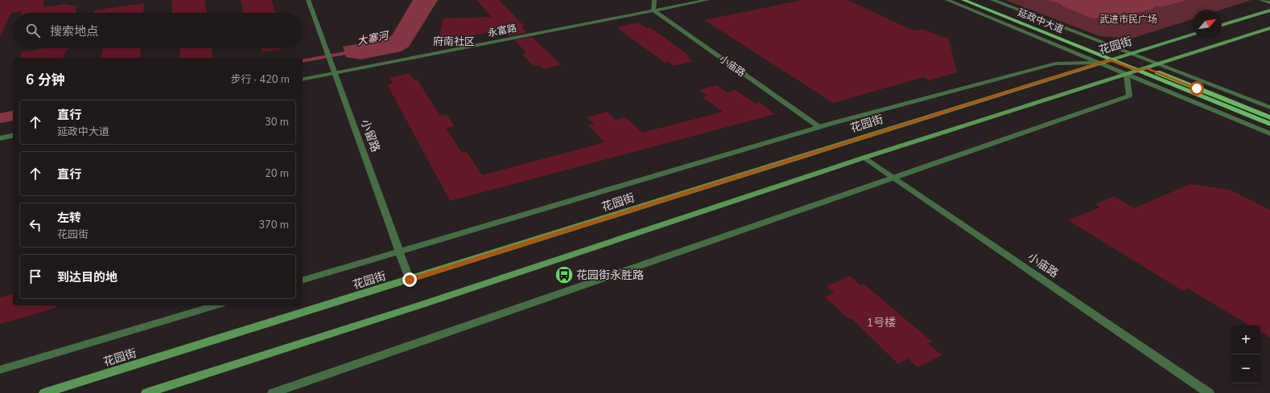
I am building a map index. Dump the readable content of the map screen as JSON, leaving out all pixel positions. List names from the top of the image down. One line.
{"streets":{"main road":["延政中大道","花园街"],"street":["永富路","小庙路","小留路"]},"crossings":[["延政中大道","花园街"],["永富路","小庙路"],["永富路","小留路"],["花园街","小留路"]],"districts":["府南社区"],"water":["大寨河"],"parks":["武进市民广场"],"places":{"bus stop":["花园街永胜路"]},"house_numbers":["1号楼"],"north":"top right","page":{"search":"搜索地点","heading":["6 分钟","步行 · 420 m"],"list":[["直行","延政中大道","30 m"],["直行","20 m"],["左转","花园街","370 m"],"到达目的地"],"map_buttons":["+","−"]}}
